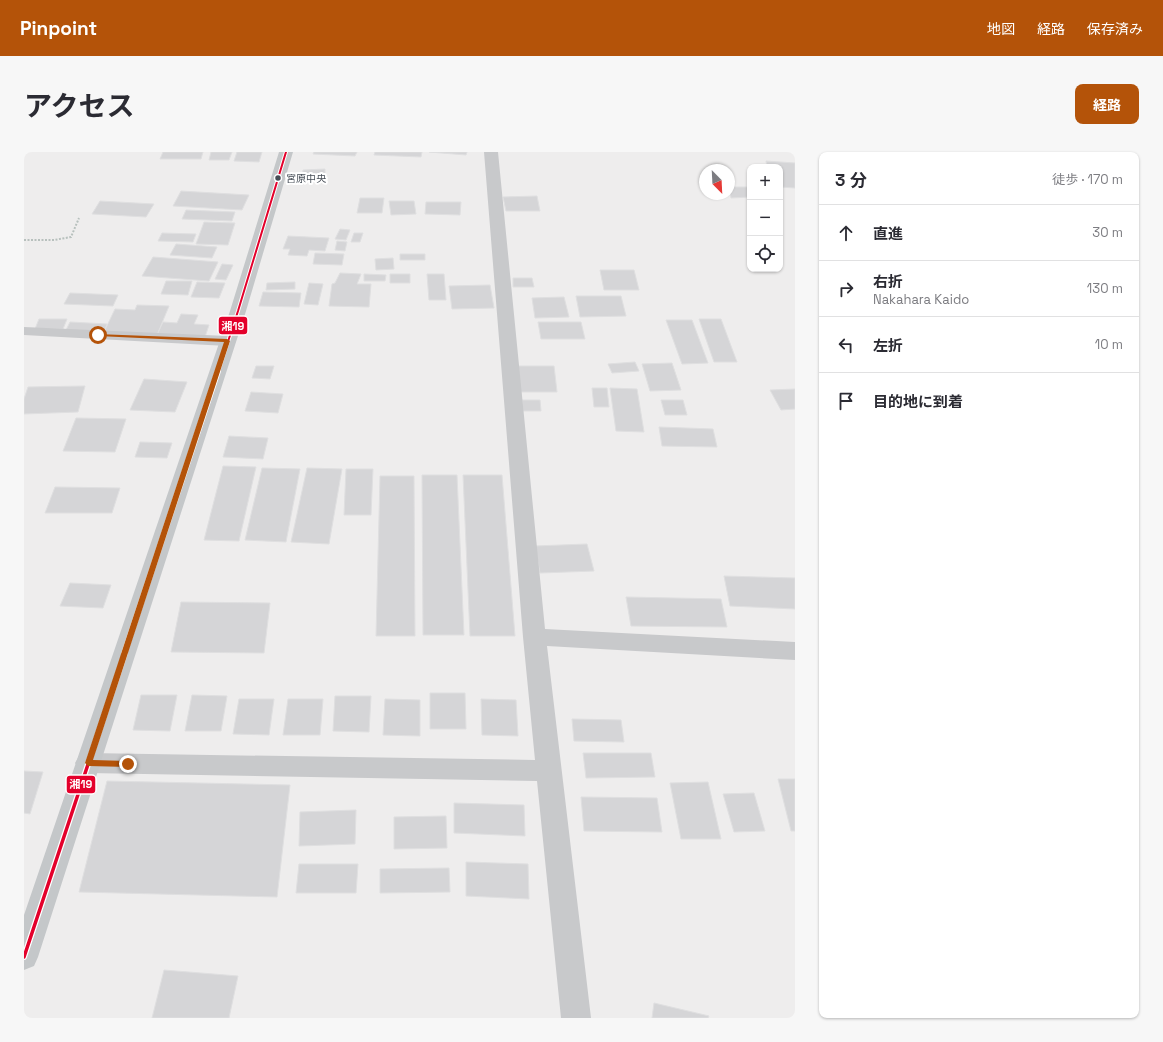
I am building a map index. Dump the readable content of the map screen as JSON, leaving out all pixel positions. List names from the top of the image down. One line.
{"places":["宮原中央"],"lines":["transit line 湘19"],"north":"bottom right","page":{"header":"Pinpoint","nav":["地図","経路","保存済み"],"title":"アクセス","buttons":"経路","heading":["3 分","徒歩 · 170 m"],"map_buttons":["+","−"],"list":[["直進","30 m"],["右折","Nakahara Kaido","130 m"],["左折","10 m"],"目的地に到着"]}}
